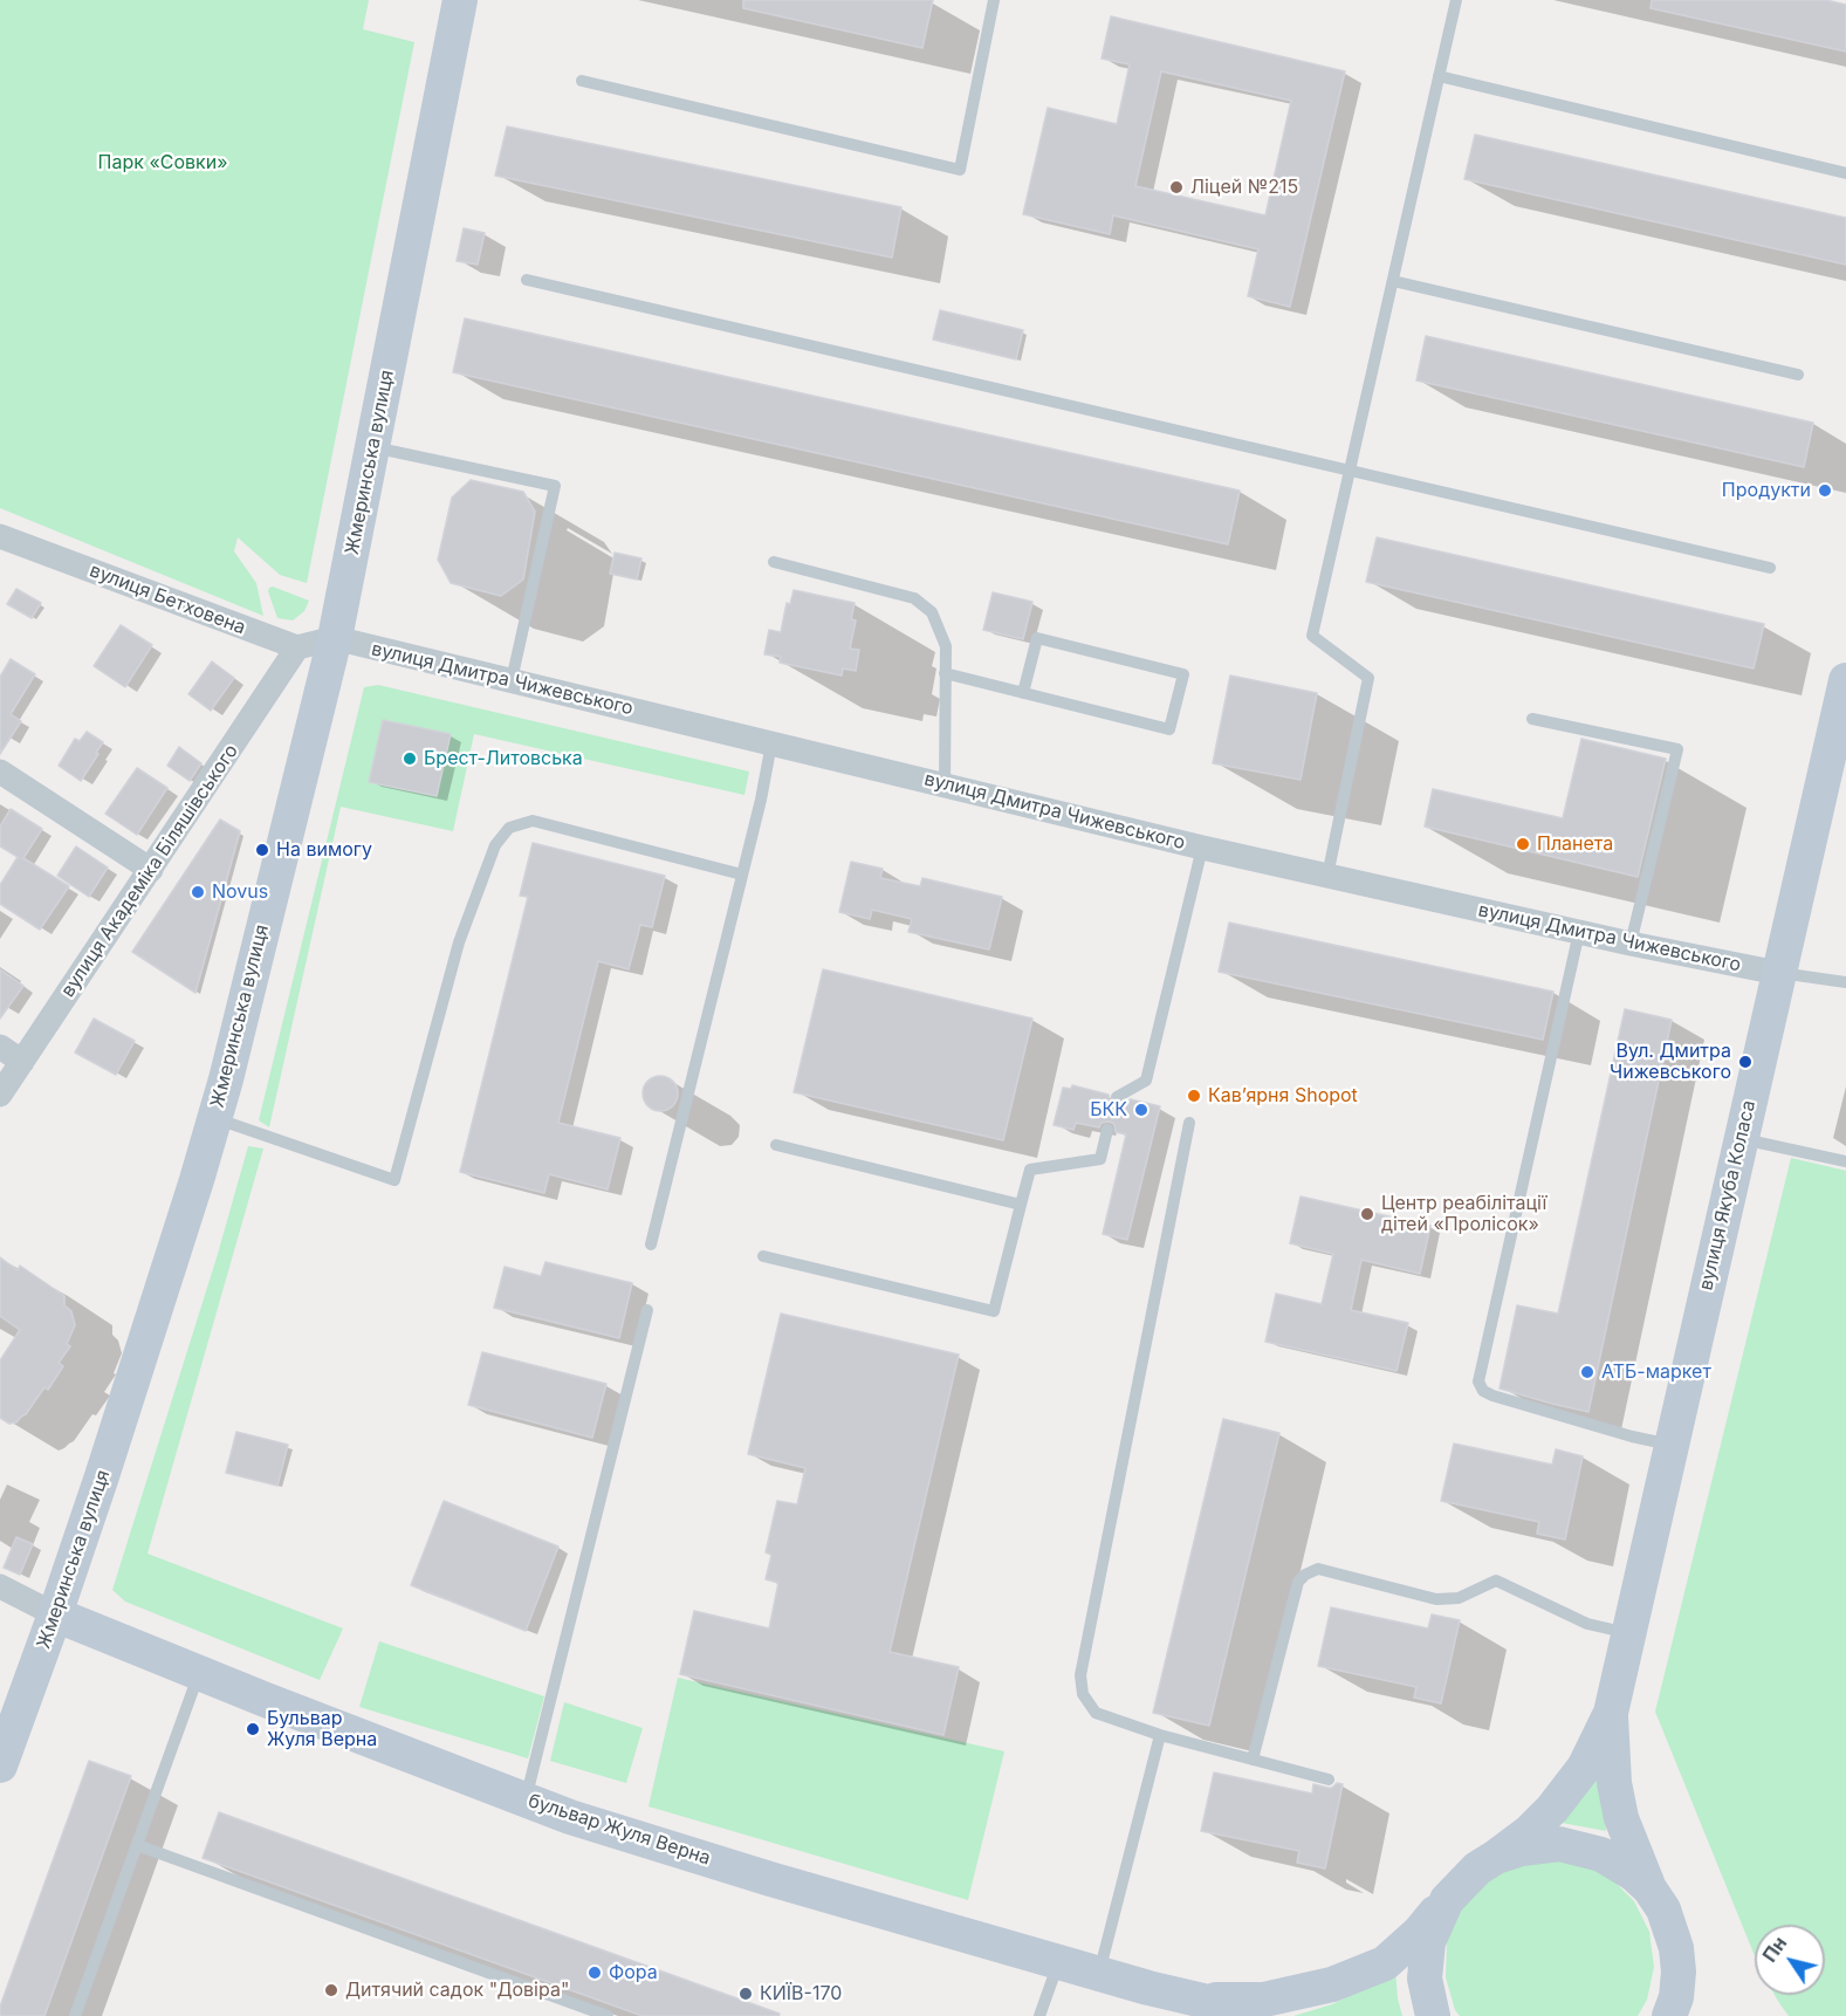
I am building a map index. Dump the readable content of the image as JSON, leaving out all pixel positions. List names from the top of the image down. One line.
{"streets":{"street":["Жмеринська вулиця","вулиця Бетховена","вулиця Дмитра Чижевського","вулиця Академіка Біляшівського","вулиця Якуба Коласа","бульвар Жуля Верна"]},"crossings":[["Жмеринська вулиця","вулиця Дмитра Чижевського"],["Жмеринська вулиця","бульвар Жуля Верна"],["вулиця Бетховена","вулиця Академіка Біляшівського"],["вулиця Дмитра Чижевського","вулиця Якуба Коласа"],["вулиця Якуба Коласа","бульвар Жуля Верна"]],"parks":["Парк «Совки»"],"places":["Ліцей №215","Продукти","Брест-Литовська","Планета","На вимогу","Novus","Вул. Дмитра Чижевського","Кавʼярня Shopot","БКК","Центр реабілітації дітей «Пролісок»","АТБ-маркет","Бульвар Жуля Верна","Фора","Дитячий садок \"Довіра\"","КИЇВ-170"],"north":"top left"}
